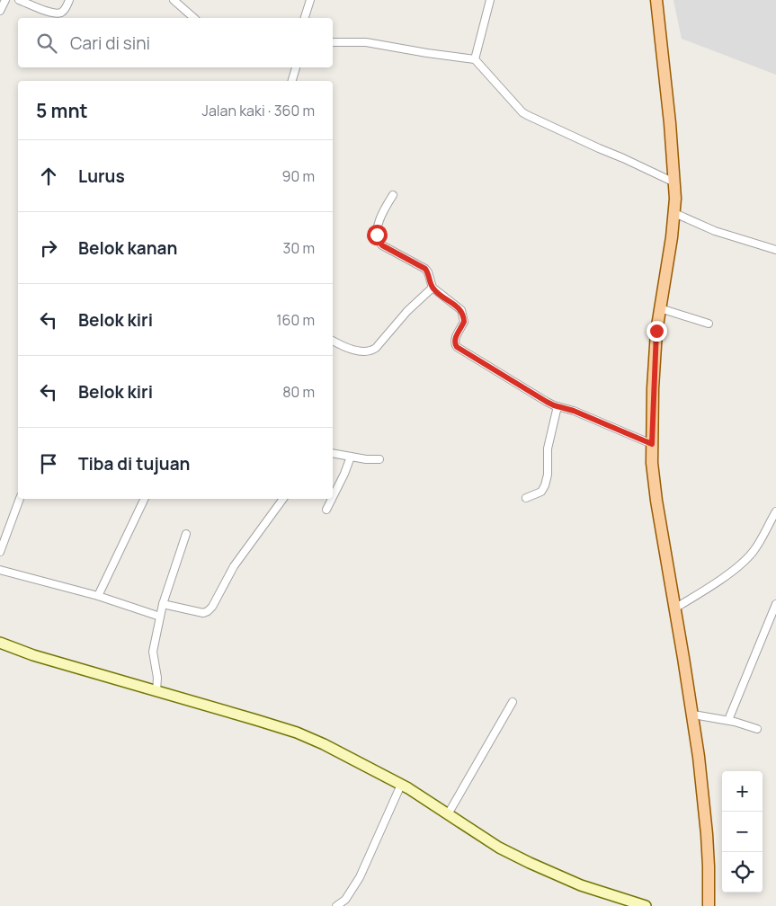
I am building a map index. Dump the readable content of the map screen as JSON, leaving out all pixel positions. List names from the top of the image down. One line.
{"page":{"search":"Cari di sini","heading":["5 mnt","Jalan kaki · 360 m"],"list":[["Lurus","90 m"],["Belok kanan","30 m"],["Belok kiri","160 m"],["Belok kiri","80 m"],"Tiba di tujuan"],"map_buttons":["+","−"]}}
